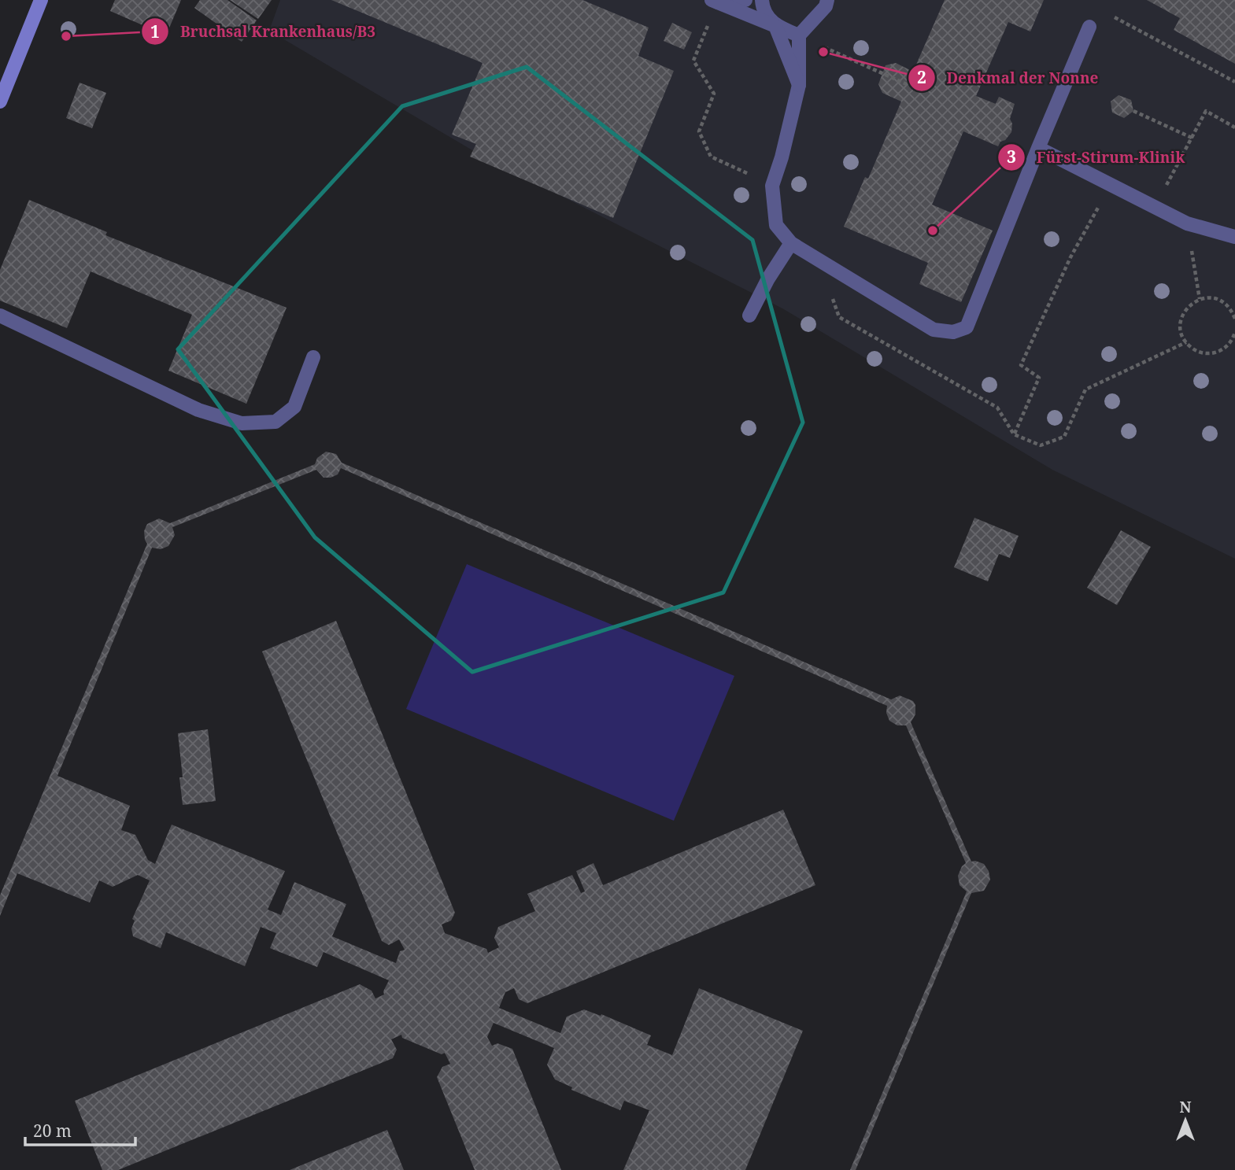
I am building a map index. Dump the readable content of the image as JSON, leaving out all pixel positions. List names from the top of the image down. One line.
{"places":["Bruchsal Krankenhaus/B3","Denkmal der Nonne","Fürst-Stirum-Klinik"],"scale_bar":"20 m","north":"top"}
